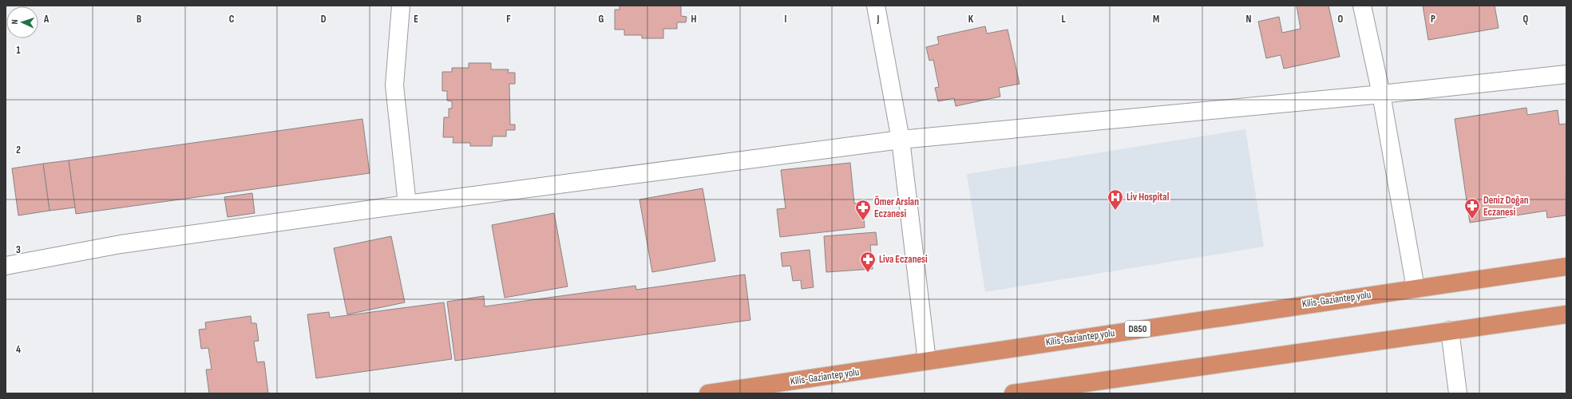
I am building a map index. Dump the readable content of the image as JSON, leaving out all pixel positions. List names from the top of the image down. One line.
{"streets":{"highway":["Kilis-Gaziantep yolu","D850"]},"places":{"hospital":["Liv Hospital"],"pharmacy":["Deniz Doğan Eczanesi","Ömer Arslan Eczanesi","Liva Eczanesi"]},"north":"left","grid":{"columns":["A","B","C","D","E","F","G","H","I","J","K","L","M","N","O","P","Q"],"rows":["1","2","3","4"]}}
